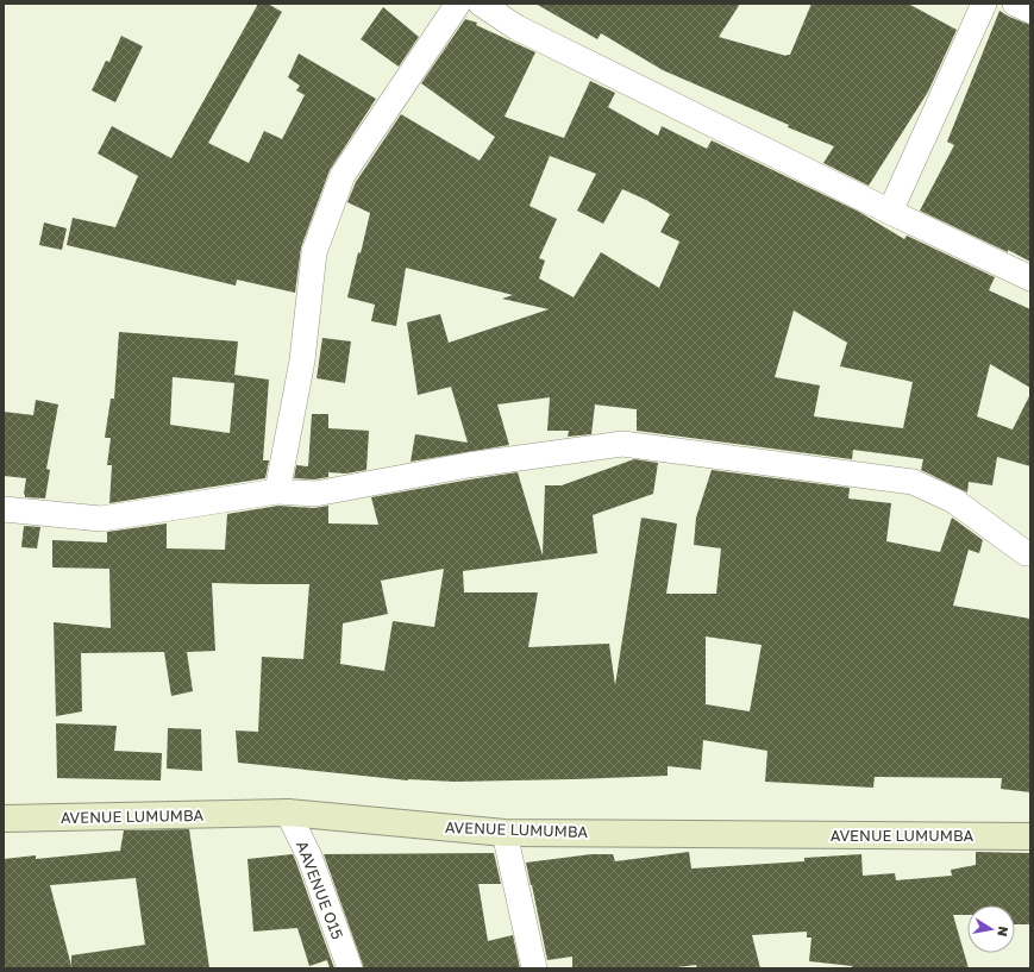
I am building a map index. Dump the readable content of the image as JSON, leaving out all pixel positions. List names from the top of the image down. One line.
{"streets":{"main road":["AVENUE LUMUMBA"],"street":["AAVENUE O15"]},"crossings":[["AVENUE LUMUMBA","AAVENUE O15"]],"north":"right"}
